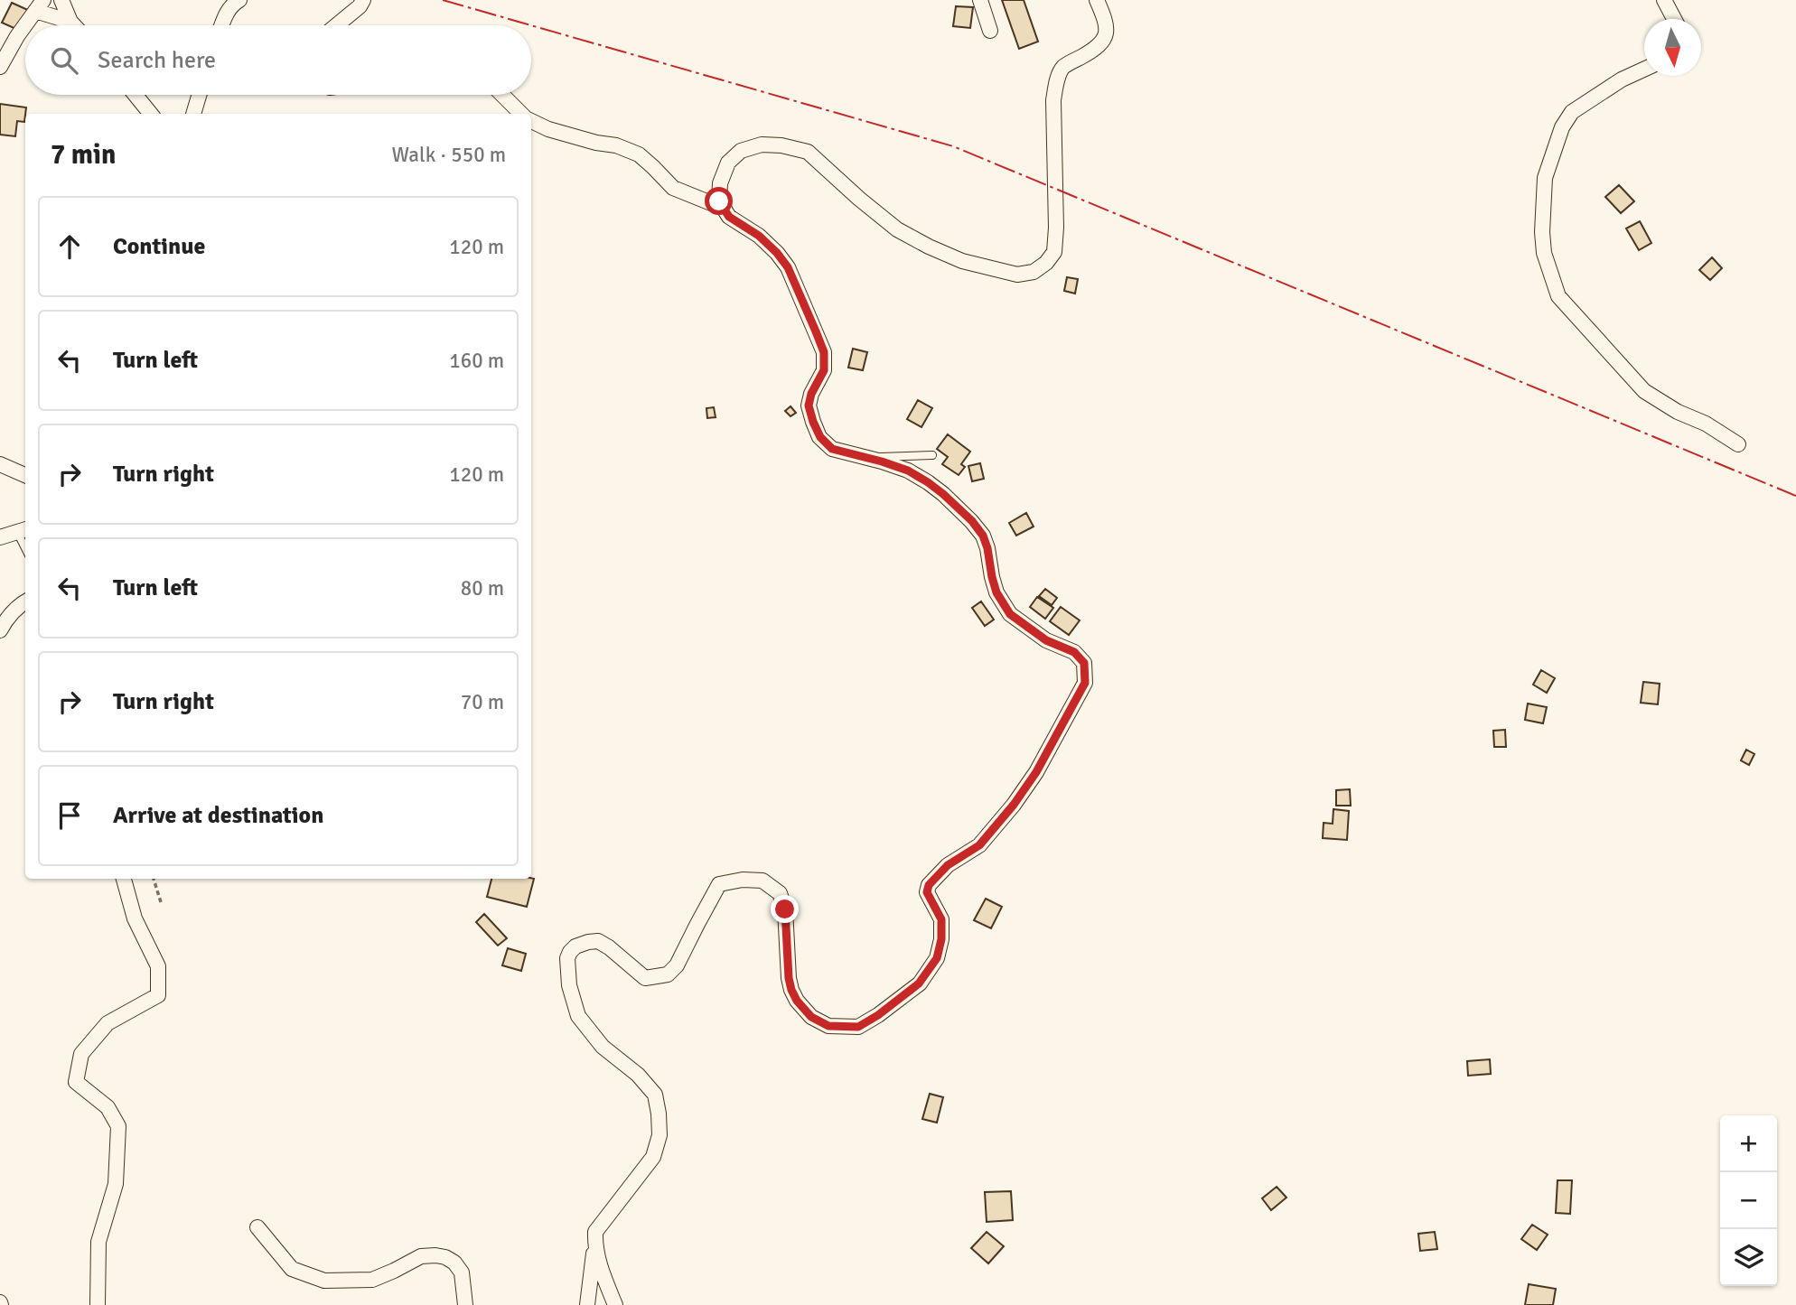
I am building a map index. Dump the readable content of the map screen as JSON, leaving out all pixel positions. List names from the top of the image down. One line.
{"north":"bottom","page":{"search":"Search here","heading":["7 min","Walk · 550 m"],"list":[["Continue","120 m"],["Turn left","160 m"],["Turn right","120 m"],["Turn left","80 m"],["Turn right","70 m"],"Arrive at destination"],"map_buttons":["+","−"]}}
